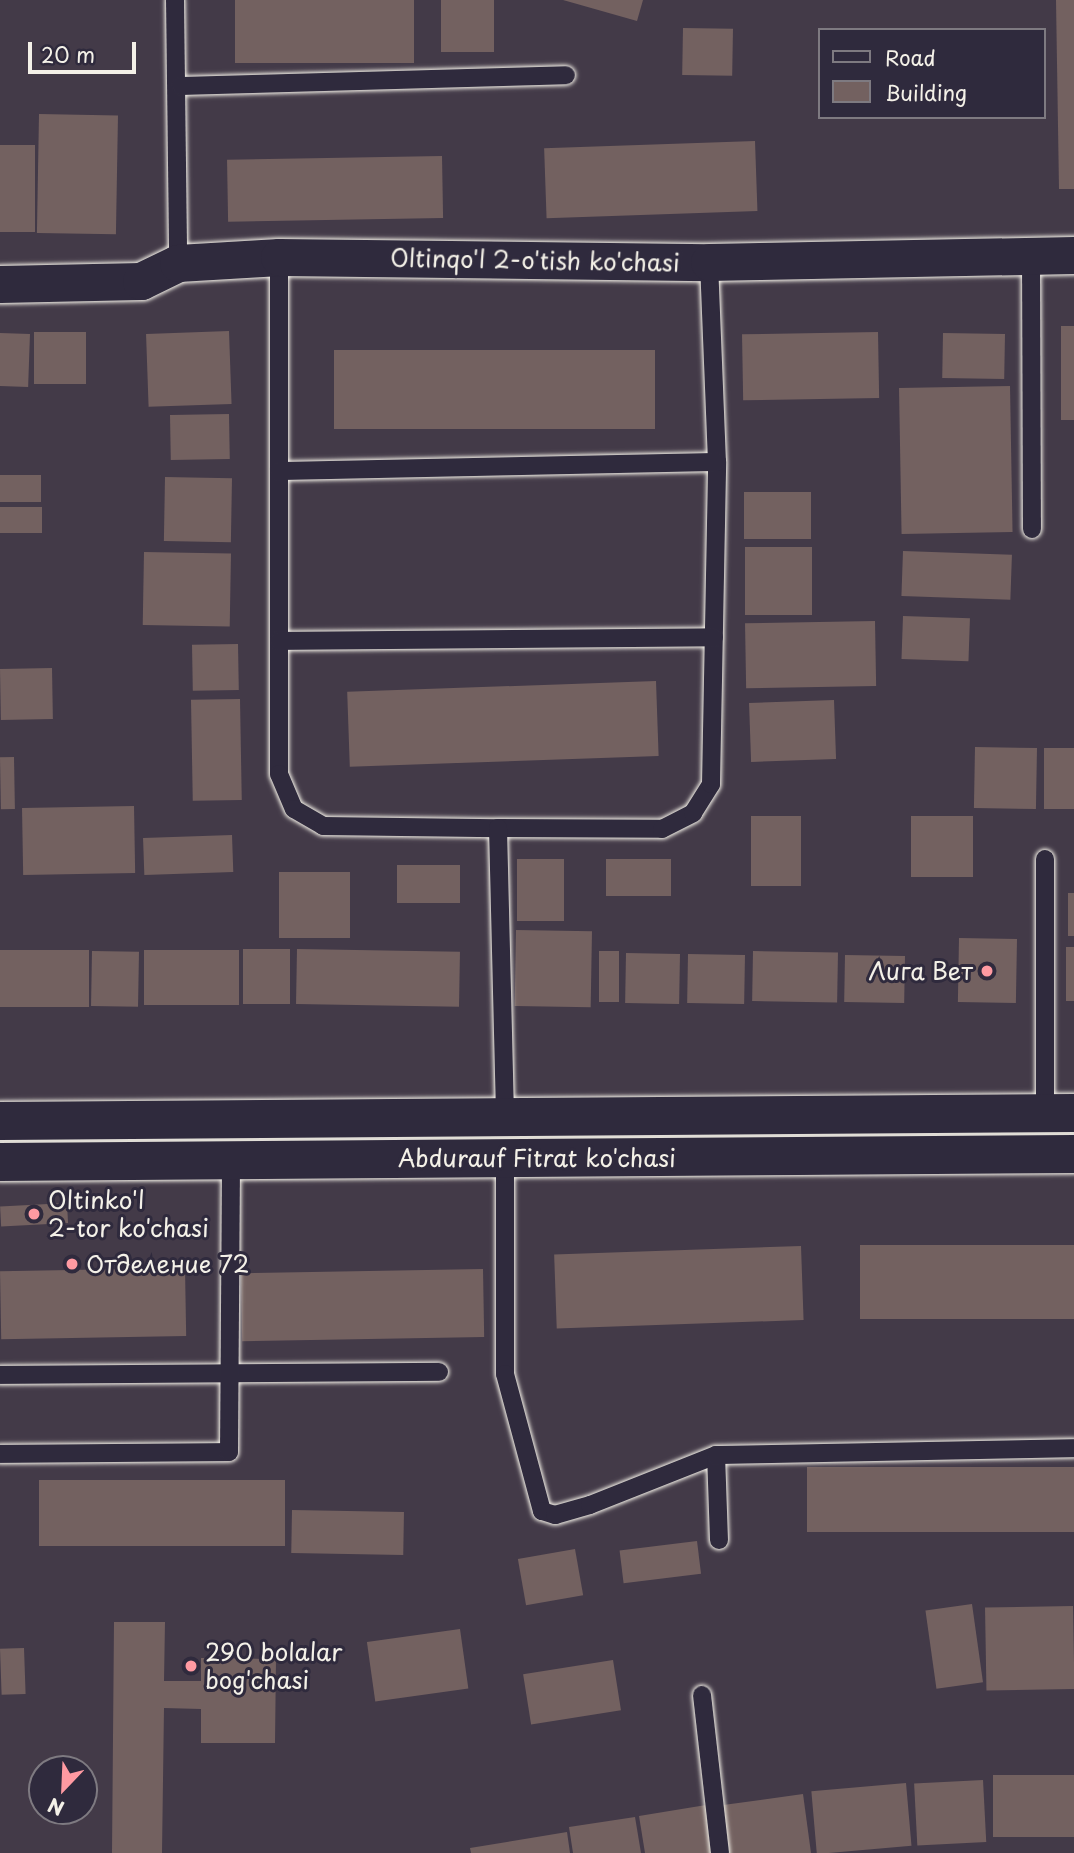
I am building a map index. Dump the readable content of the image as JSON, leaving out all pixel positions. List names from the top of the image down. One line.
{"streets":{"main road":["Abdurauf Fitrat ko'chasi"],"street":["Oltinqo'l 2-o'tish ko'chasi"]},"places":["Лига Вет","Oltinko'l 2-tor ko'chasi","Отделение 72","290 bolalar bog'chasi"],"legend":["Road","Building"],"scale_bar":"20 m","north":"bottom left"}
